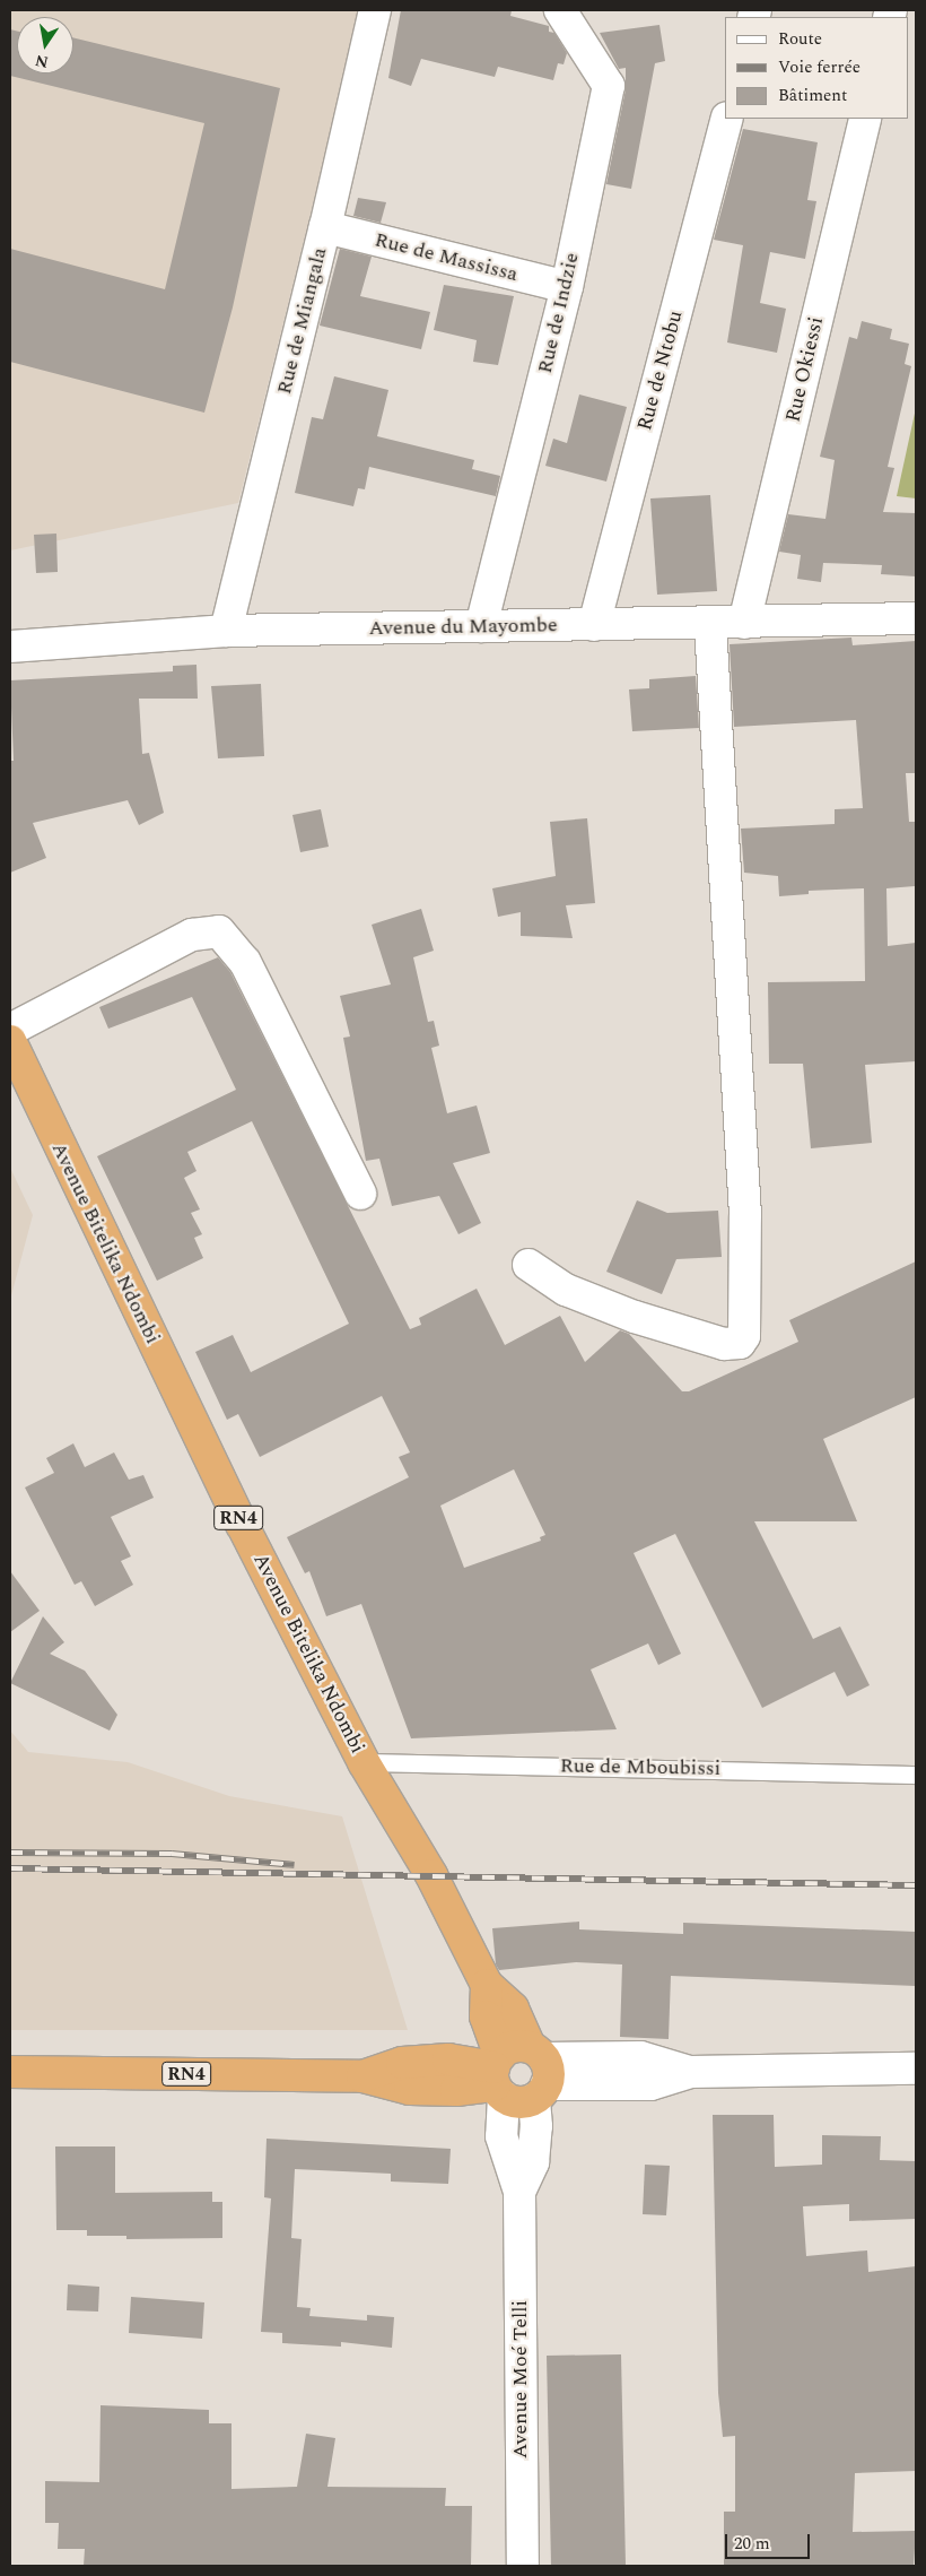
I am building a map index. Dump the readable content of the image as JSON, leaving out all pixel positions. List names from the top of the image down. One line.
{"streets":{"highway":["Avenue Bitelika Ndombi","RN4"],"street":["Rue de Massissa","Rue de Indzie","Rue de Miangala","Rue Okiessi","Rue de Ntobu","Avenue du Mayombe","Avenue Moé Telli"],"lane":["Rue de Mboubissi"]},"crossings":[["Rue de Massissa","Rue de Indzie"],["Rue de Massissa","Rue de Miangala"],["Rue de Indzie","Avenue du Mayombe"],["Rue de Miangala","Avenue du Mayombe"],["Rue Okiessi","Avenue du Mayombe"],["Rue de Ntobu","Avenue du Mayombe"],["Avenue Bitelika Ndombi","RN4"],["Avenue Bitelika Ndombi","Rue de Mboubissi"],["RN4","Avenue Moé Telli"]],"legend":["Route","Voie ferrée","Bâtiment"],"scale_bar":"20 m","north":"bottom"}
